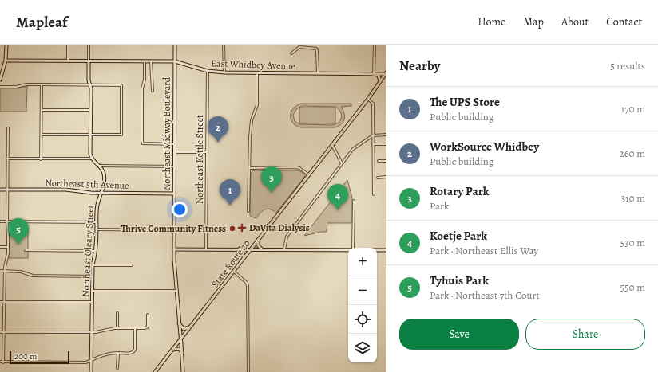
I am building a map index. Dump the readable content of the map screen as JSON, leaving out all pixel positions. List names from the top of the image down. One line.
{"streets":{"main road":["State Route 20"],"street":["East Whidbey Avenue","Northeast Midway Boulevard","Northeast Kettle Street","Northeast 5th Avenue","Northeast Oleary Street"]},"crossings":[["East Whidbey Avenue","Northeast Midway Boulevard"],["East Whidbey Avenue","Northeast Kettle Street"],["East Whidbey Avenue","State Route 20"],["Northeast Midway Boulevard","Northeast 5th Avenue"],["Northeast Midway Boulevard","State Route 20"],["Northeast 5th Avenue","Northeast Oleary Street"]],"places":{"health":["DaVita Dialysis"],"other":["Thrive Community Fitness"]},"scale_bar":"200 m","page":{"header":"Mapleaf","nav":["Home","Map","About","Contact"],"heading":["Nearby","5 results"],"list":[{"mark":"1","name":"The UPS Store","note":"Public building","value":"170 m"},{"mark":"2","name":"WorkSource Whidbey","note":"Public building","value":"260 m"},{"mark":"3","name":"Rotary Park","note":"Park","value":"310 m"},{"mark":"4","name":"Koetje Park","note":"Park · Northeast Ellis Way","value":"530 m"},{"mark":"5","name":"Tyhuis Park","note":"Park · Northeast 7th Court","value":"550 m"}],"pins":["2","3","1","4","5"],"map_buttons":["+","−"],"buttons":["Save","Share"],"scale":"200 m"}}
